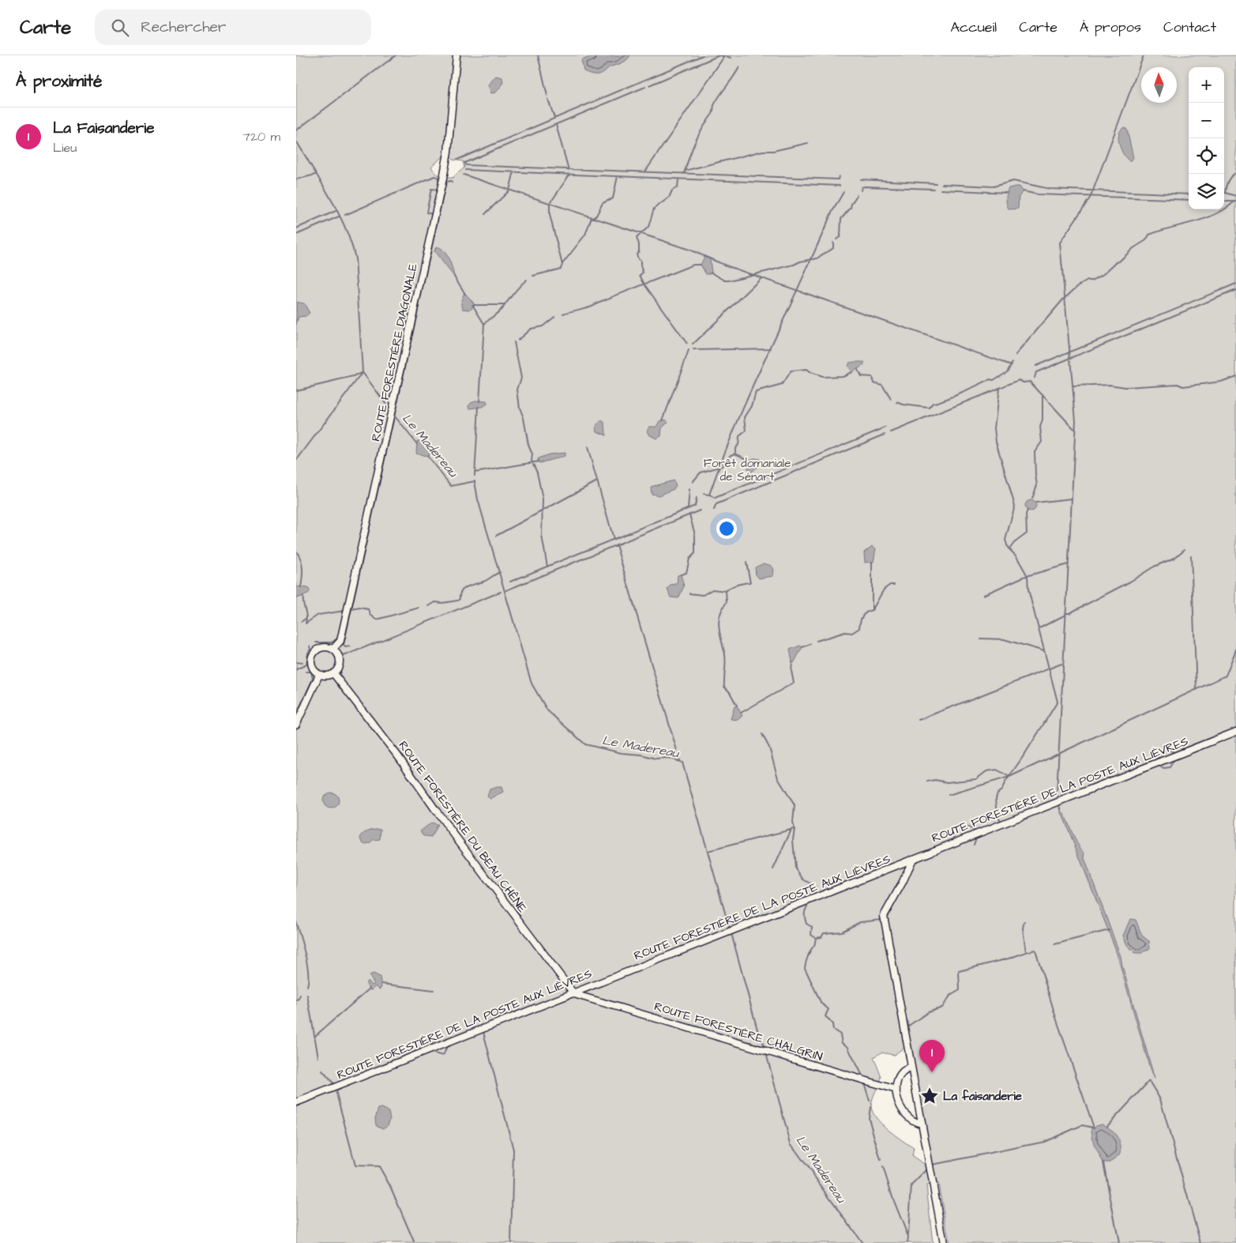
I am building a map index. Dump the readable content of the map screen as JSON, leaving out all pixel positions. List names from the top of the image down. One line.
{"streets":{"street":["ROUTE FORESTIÈRE DIAGONALE","ROUTE FORESTIÈRE DE LA POSTE AUX LIÈVRES","ROUTE FORESTIÈRE DU BEAU CHÊNE","ROUTE FORESTIÈRE CHALGRIN"]},"crossings":[["ROUTE FORESTIÈRE DIAGONALE","ROUTE FORESTIÈRE DU BEAU CHÊNE"],["ROUTE FORESTIÈRE DE LA POSTE AUX LIÈVRES","ROUTE FORESTIÈRE DU BEAU CHÊNE"],["ROUTE FORESTIÈRE DE LA POSTE AUX LIÈVRES","ROUTE FORESTIÈRE CHALGRIN"],["ROUTE FORESTIÈRE DU BEAU CHÊNE","ROUTE FORESTIÈRE CHALGRIN"]],"water":["Le Madereau"],"parks":["Forêt domaniale de Sénart"],"places":{"place":["La faisanderie"]},"north":"top","page":{"header":"Carte","search":"Rechercher","nav":["Accueil","Carte","À propos","Contact"],"heading":"À proximité","map_buttons":["+","−"],"list":[{"mark":"1","name":"La Faisanderie","note":"Lieu","value":"720 m"}],"pins":"1"}}
